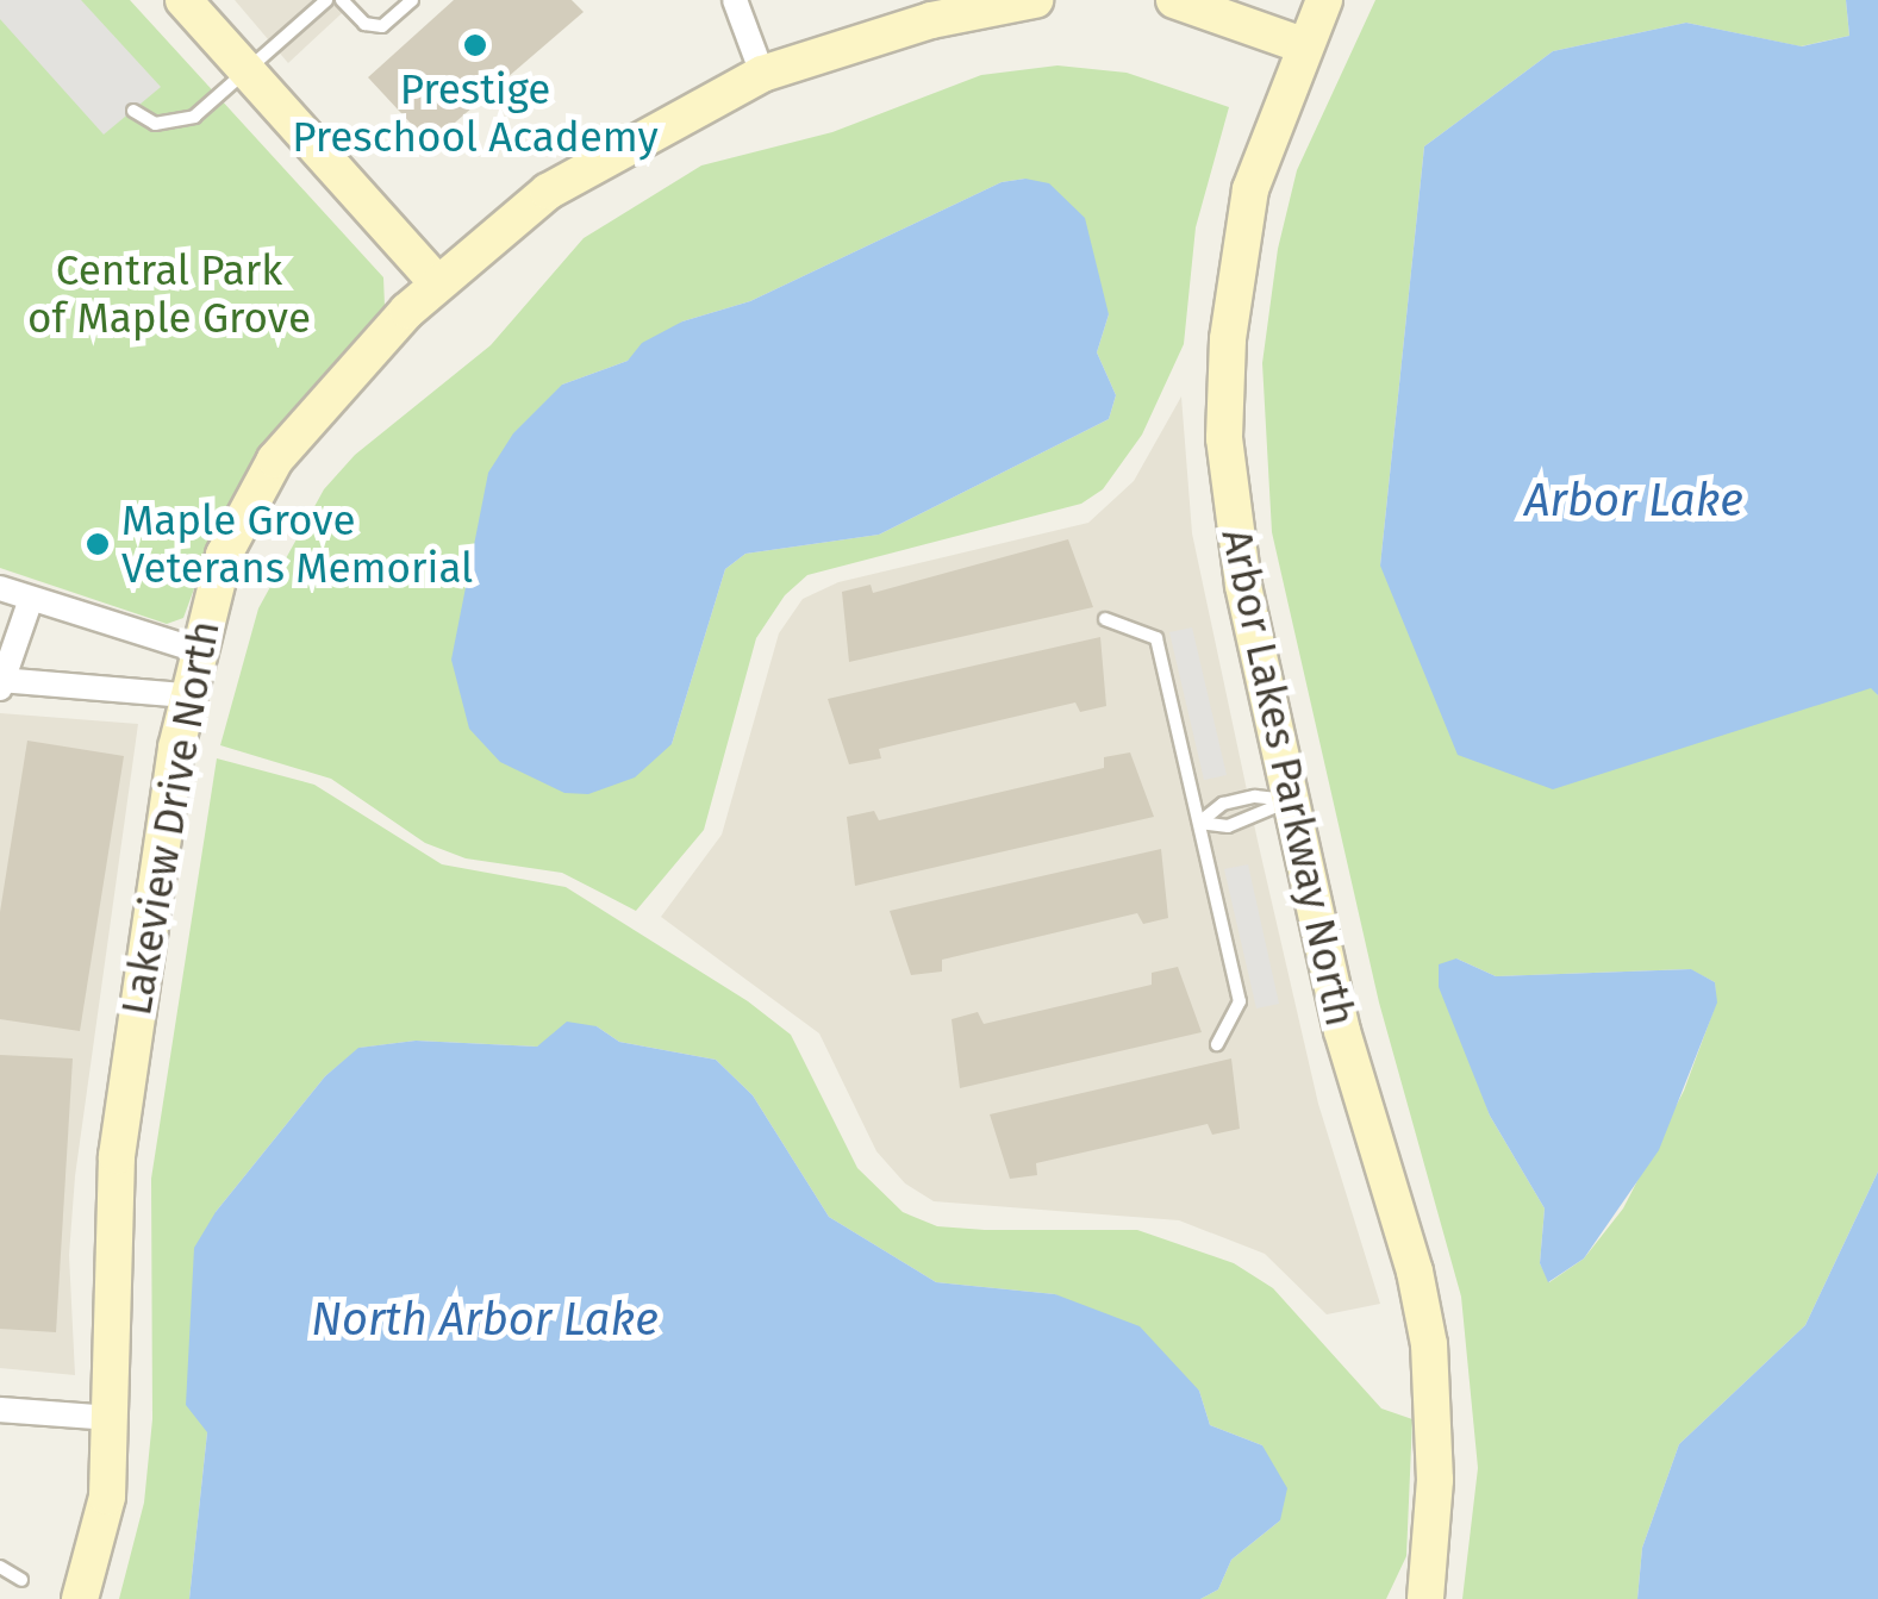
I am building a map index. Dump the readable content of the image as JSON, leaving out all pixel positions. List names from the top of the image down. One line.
{"streets":{"street":["Arbor Lakes Parkway North","Lakeview Drive North"]},"water":["Arbor Lake","North Arbor Lake"],"parks":["Central Park of Maple Grove"],"places":["Prestige Preschool Academy","Maple Grove Veterans Memorial"]}
